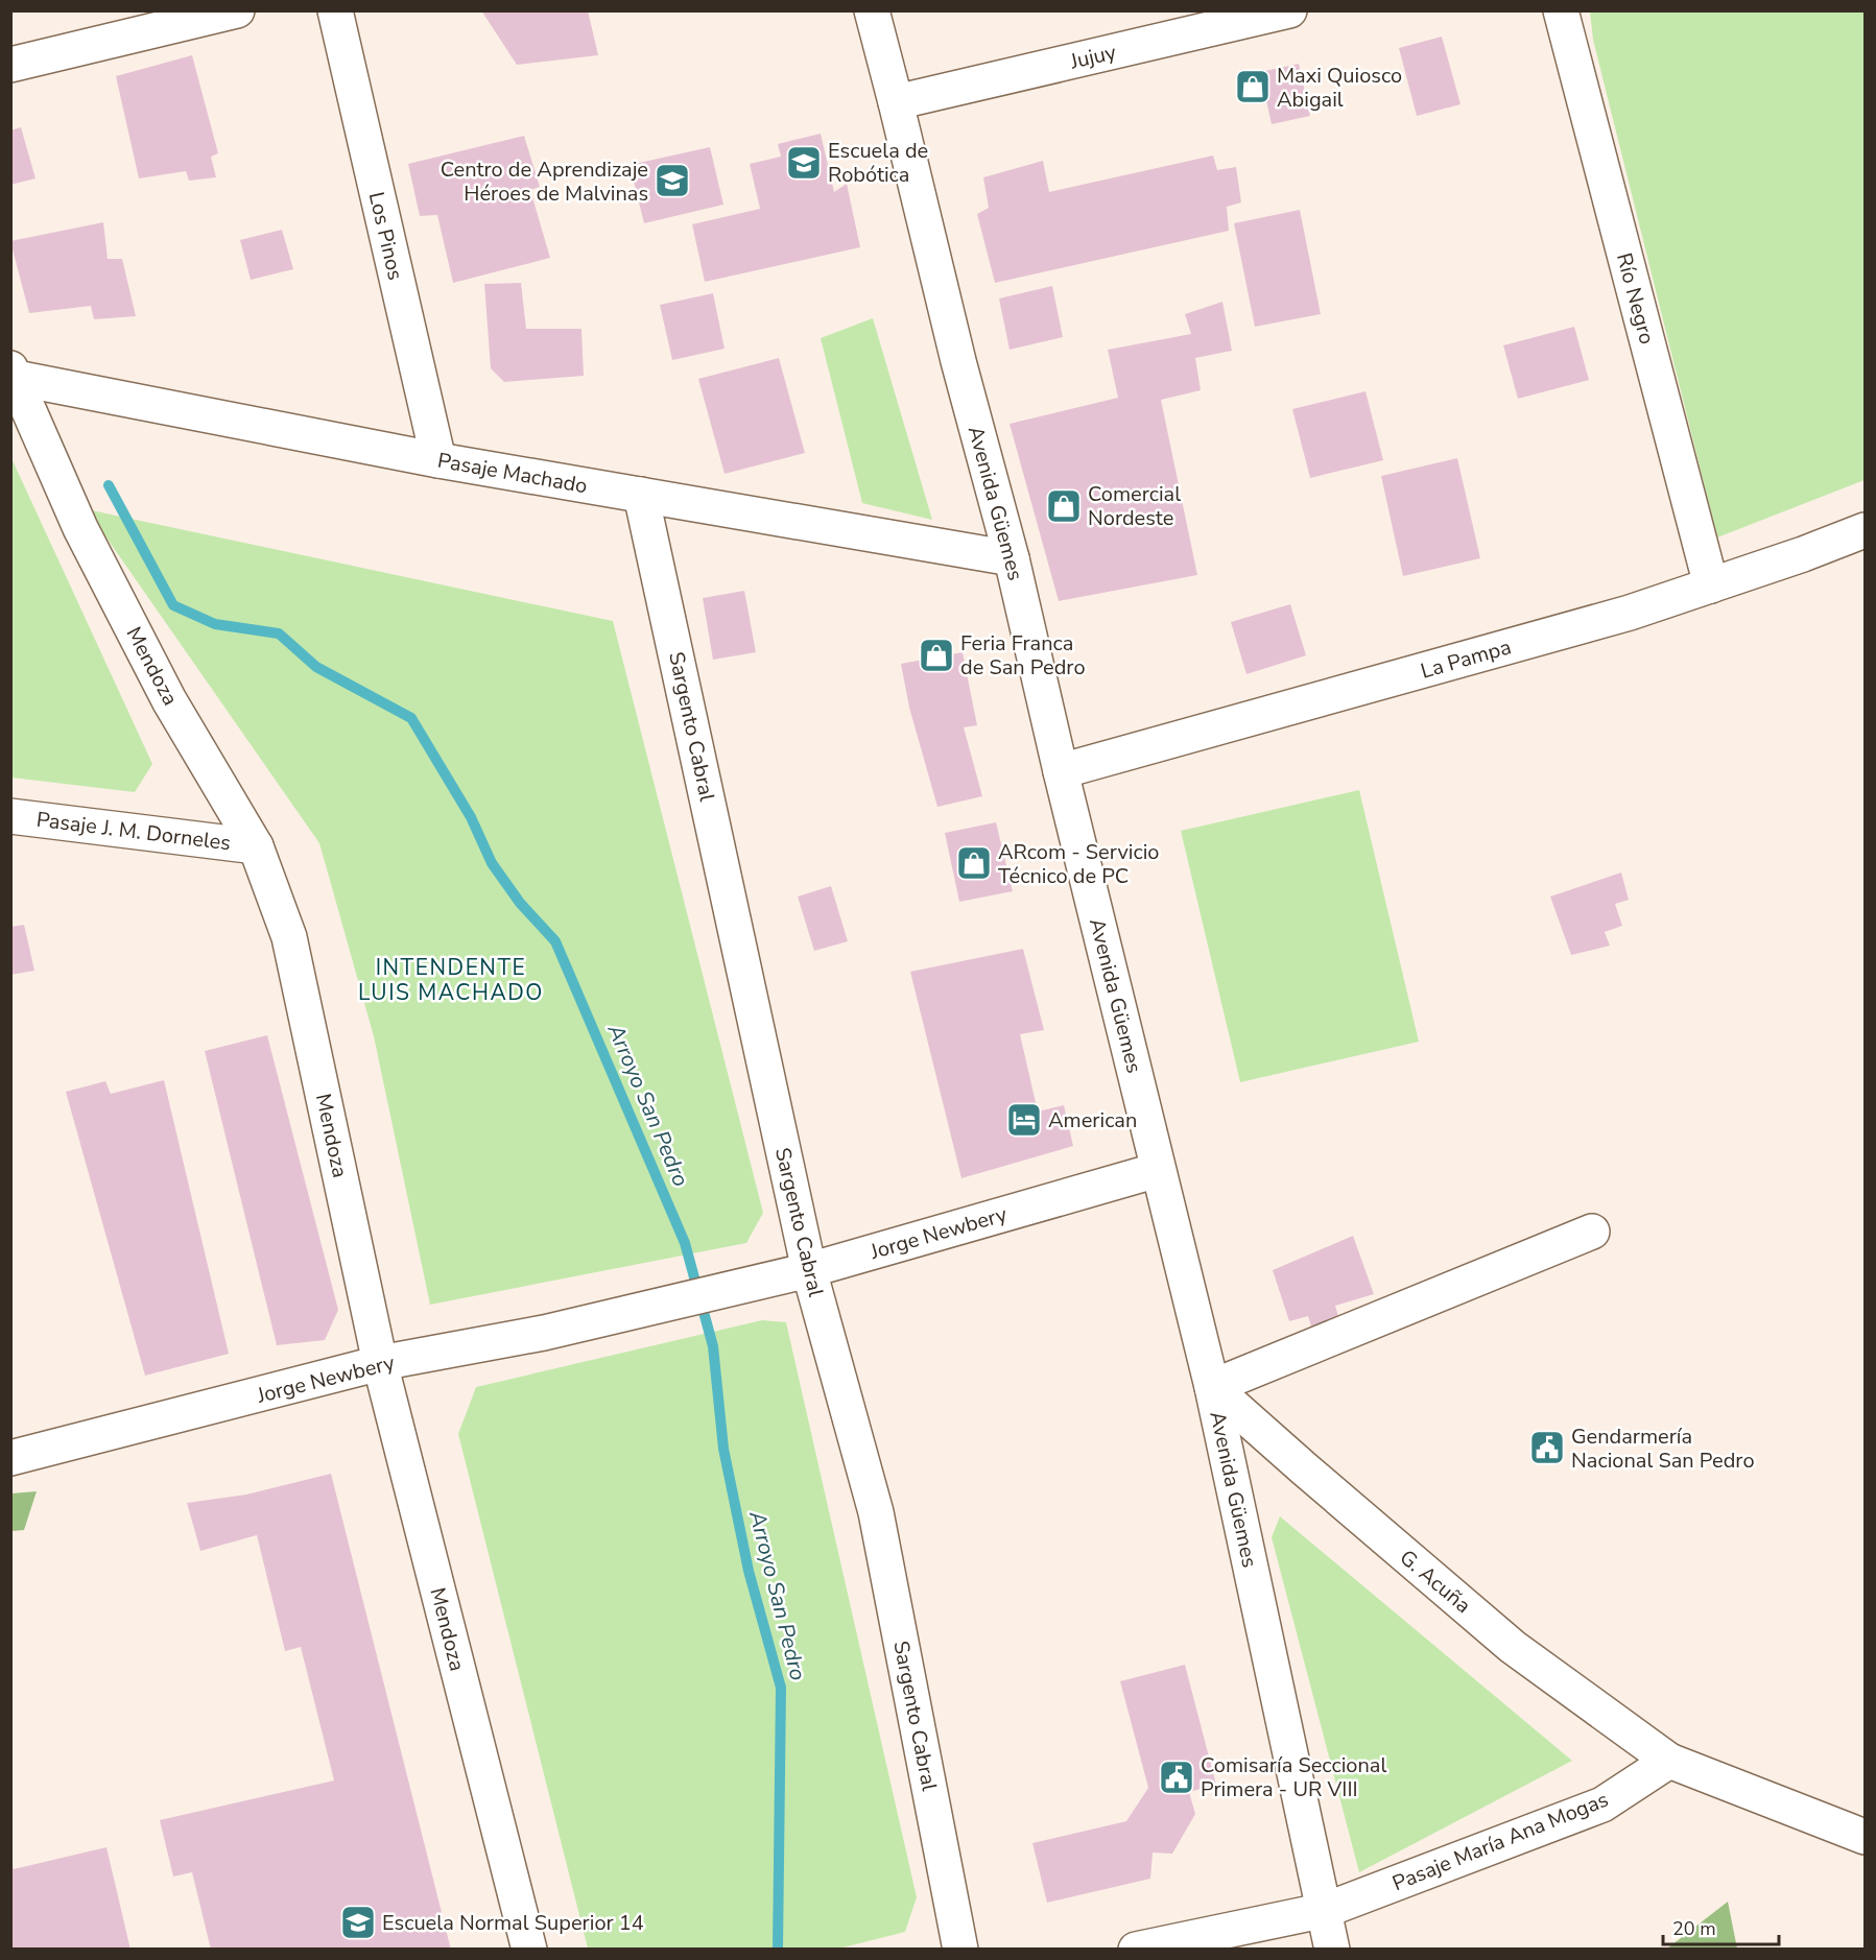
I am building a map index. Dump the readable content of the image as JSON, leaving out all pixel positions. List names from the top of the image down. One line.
{"streets":{"street":["Jujuy","Los Pinos","Río Negro","Pasaje Machado","Avenida Güemes","La Pampa","Mendoza","Sargento Cabral","Pasaje J. M. Dorneles","Jorge Newbery","G. Acuña","Pasaje María Ana Mogas"]},"crossings":[["Jujuy","Avenida Güemes"],["Los Pinos","Pasaje Machado"],["Río Negro","La Pampa"],["Pasaje Machado","Avenida Güemes"],["Pasaje Machado","Mendoza"],["Pasaje Machado","Sargento Cabral"],["Avenida Güemes","La Pampa"],["Avenida Güemes","Jorge Newbery"],["Avenida Güemes","G. Acuña"],["Avenida Güemes","Pasaje María Ana Mogas"],["Mendoza","Pasaje J. M. Dorneles"],["Mendoza","Jorge Newbery"],["Sargento Cabral","Jorge Newbery"],["G. Acuña","Pasaje María Ana Mogas"]],"districts":["INTENDENTE LUIS MACHADO"],"water":["Arroyo San Pedro"],"places":{"shop":["Maxi Quiosco Abigail","Comercial Nordeste","Feria Franca de San Pedro","ARcom - Servicio Técnico de PC"],"school or university":["Escuela de Robótica","Centro de Aprendizaje Héroes de Malvinas","Escuela Normal Superior 14"],"hotel":["American"],"public building":["Gendarmería Nacional San Pedro","Comisaría Seccional Primera - UR VIII"]},"scale_bar":"20 m"}
